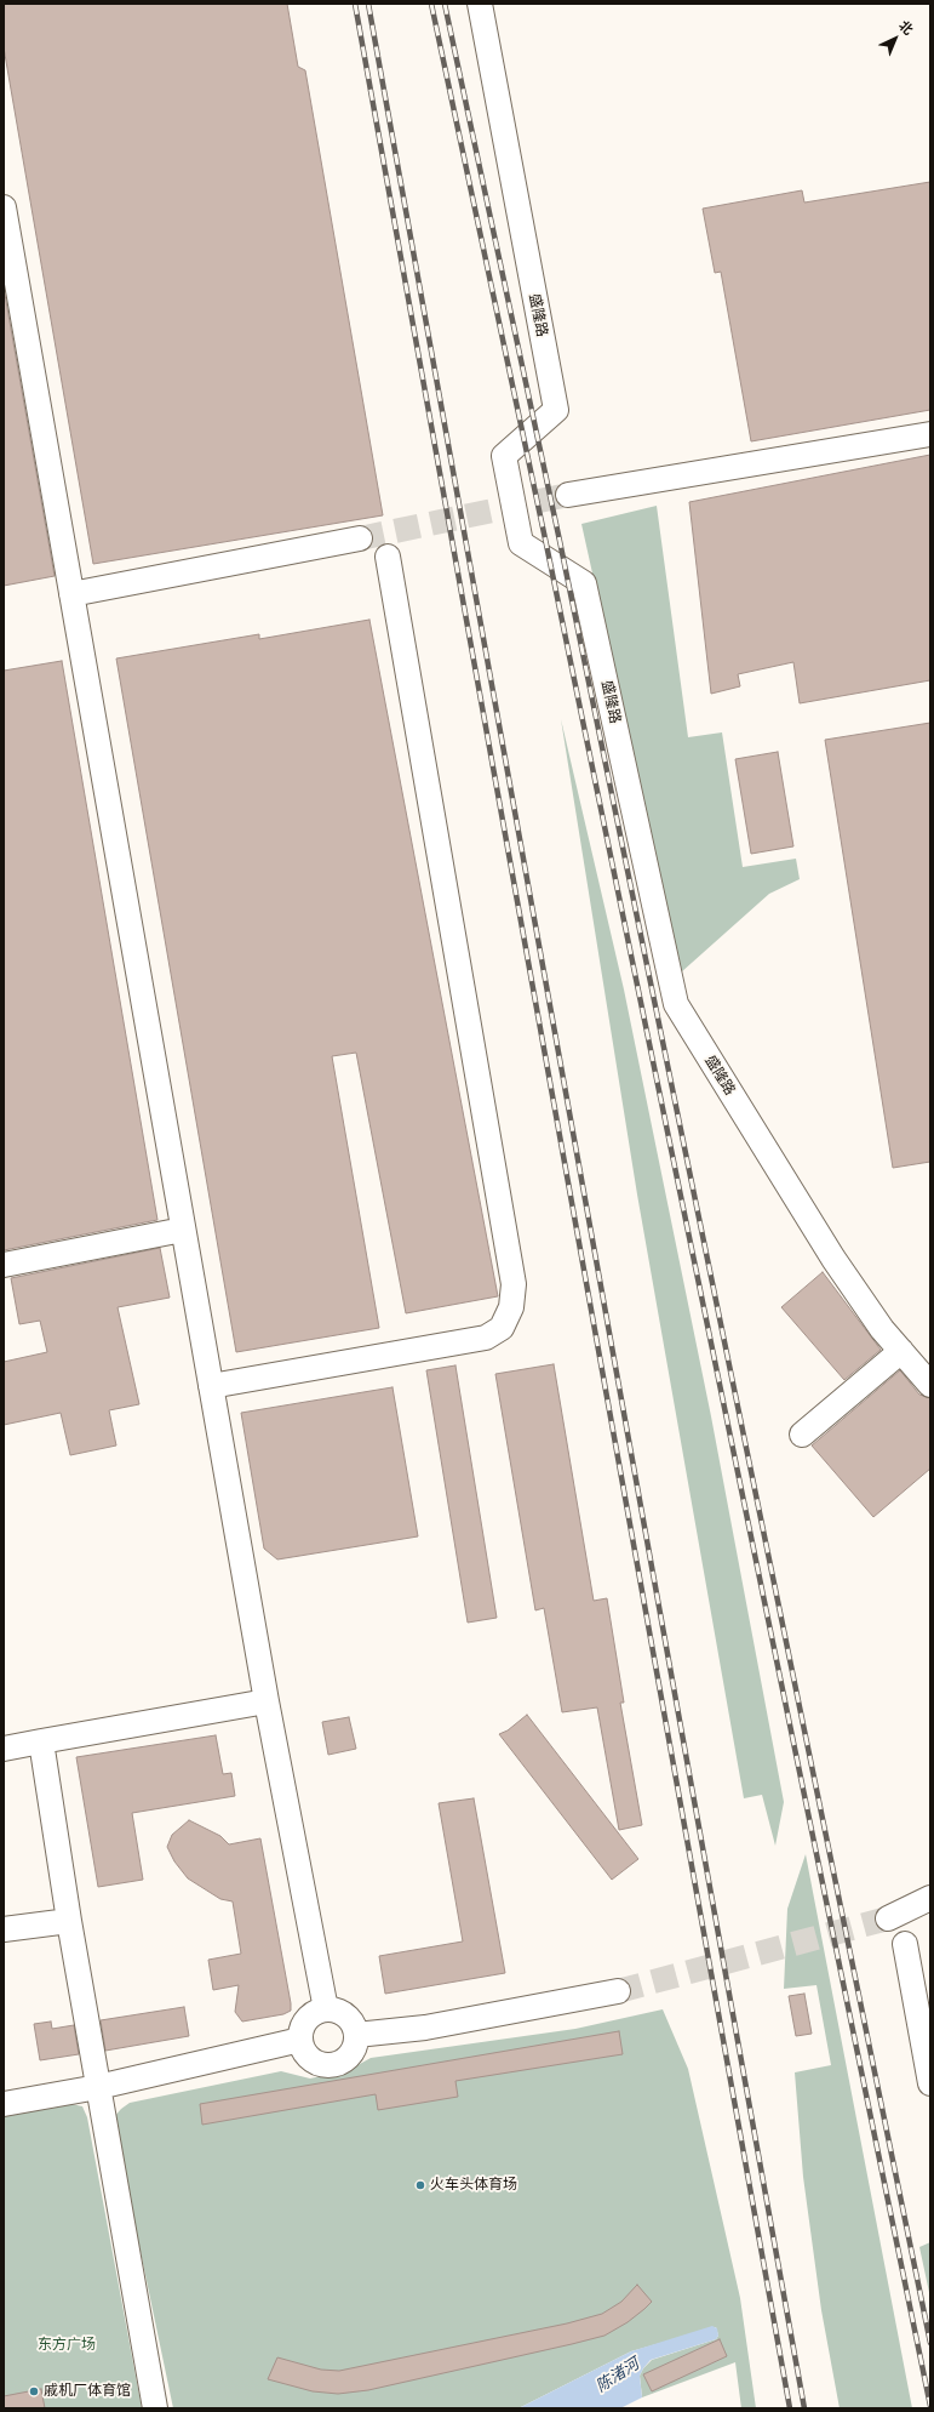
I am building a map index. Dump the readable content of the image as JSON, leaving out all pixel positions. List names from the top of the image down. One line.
{"streets":{"street":["盛隆路"]},"water":["陈渚河"],"parks":["东方广场"],"places":["火车头体育场","戚机厂体育馆"],"north":"top right"}
